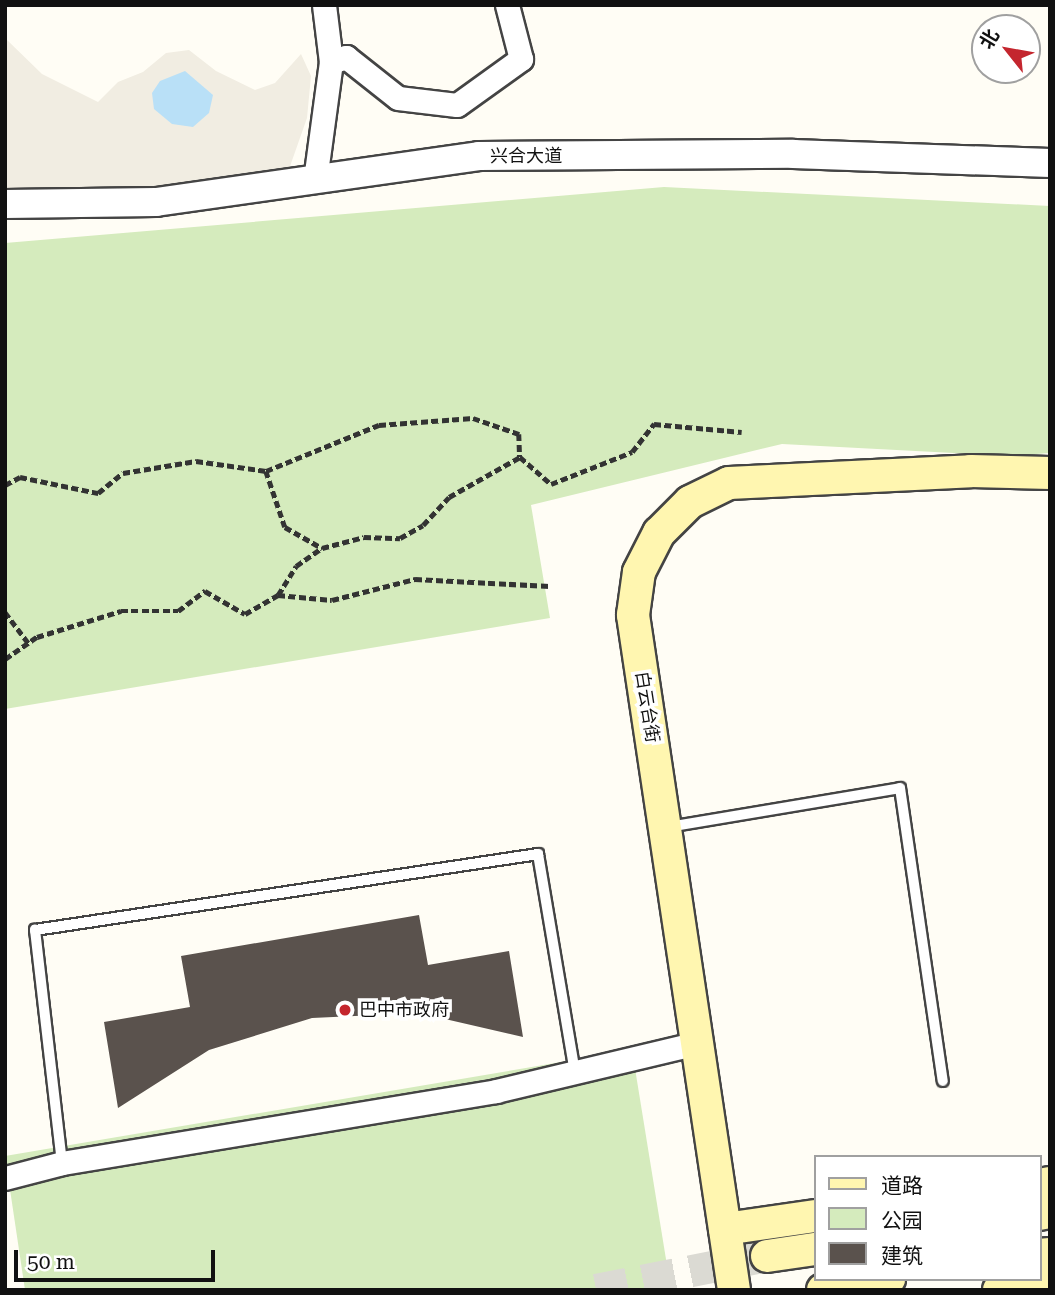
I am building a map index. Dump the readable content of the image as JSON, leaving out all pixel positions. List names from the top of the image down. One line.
{"streets":{"main road":["白云台街"],"street":["兴合大道"]},"places":["巴中市政府"],"legend":["道路","公园","建筑"],"scale_bar":"50 m","north":"top left"}
